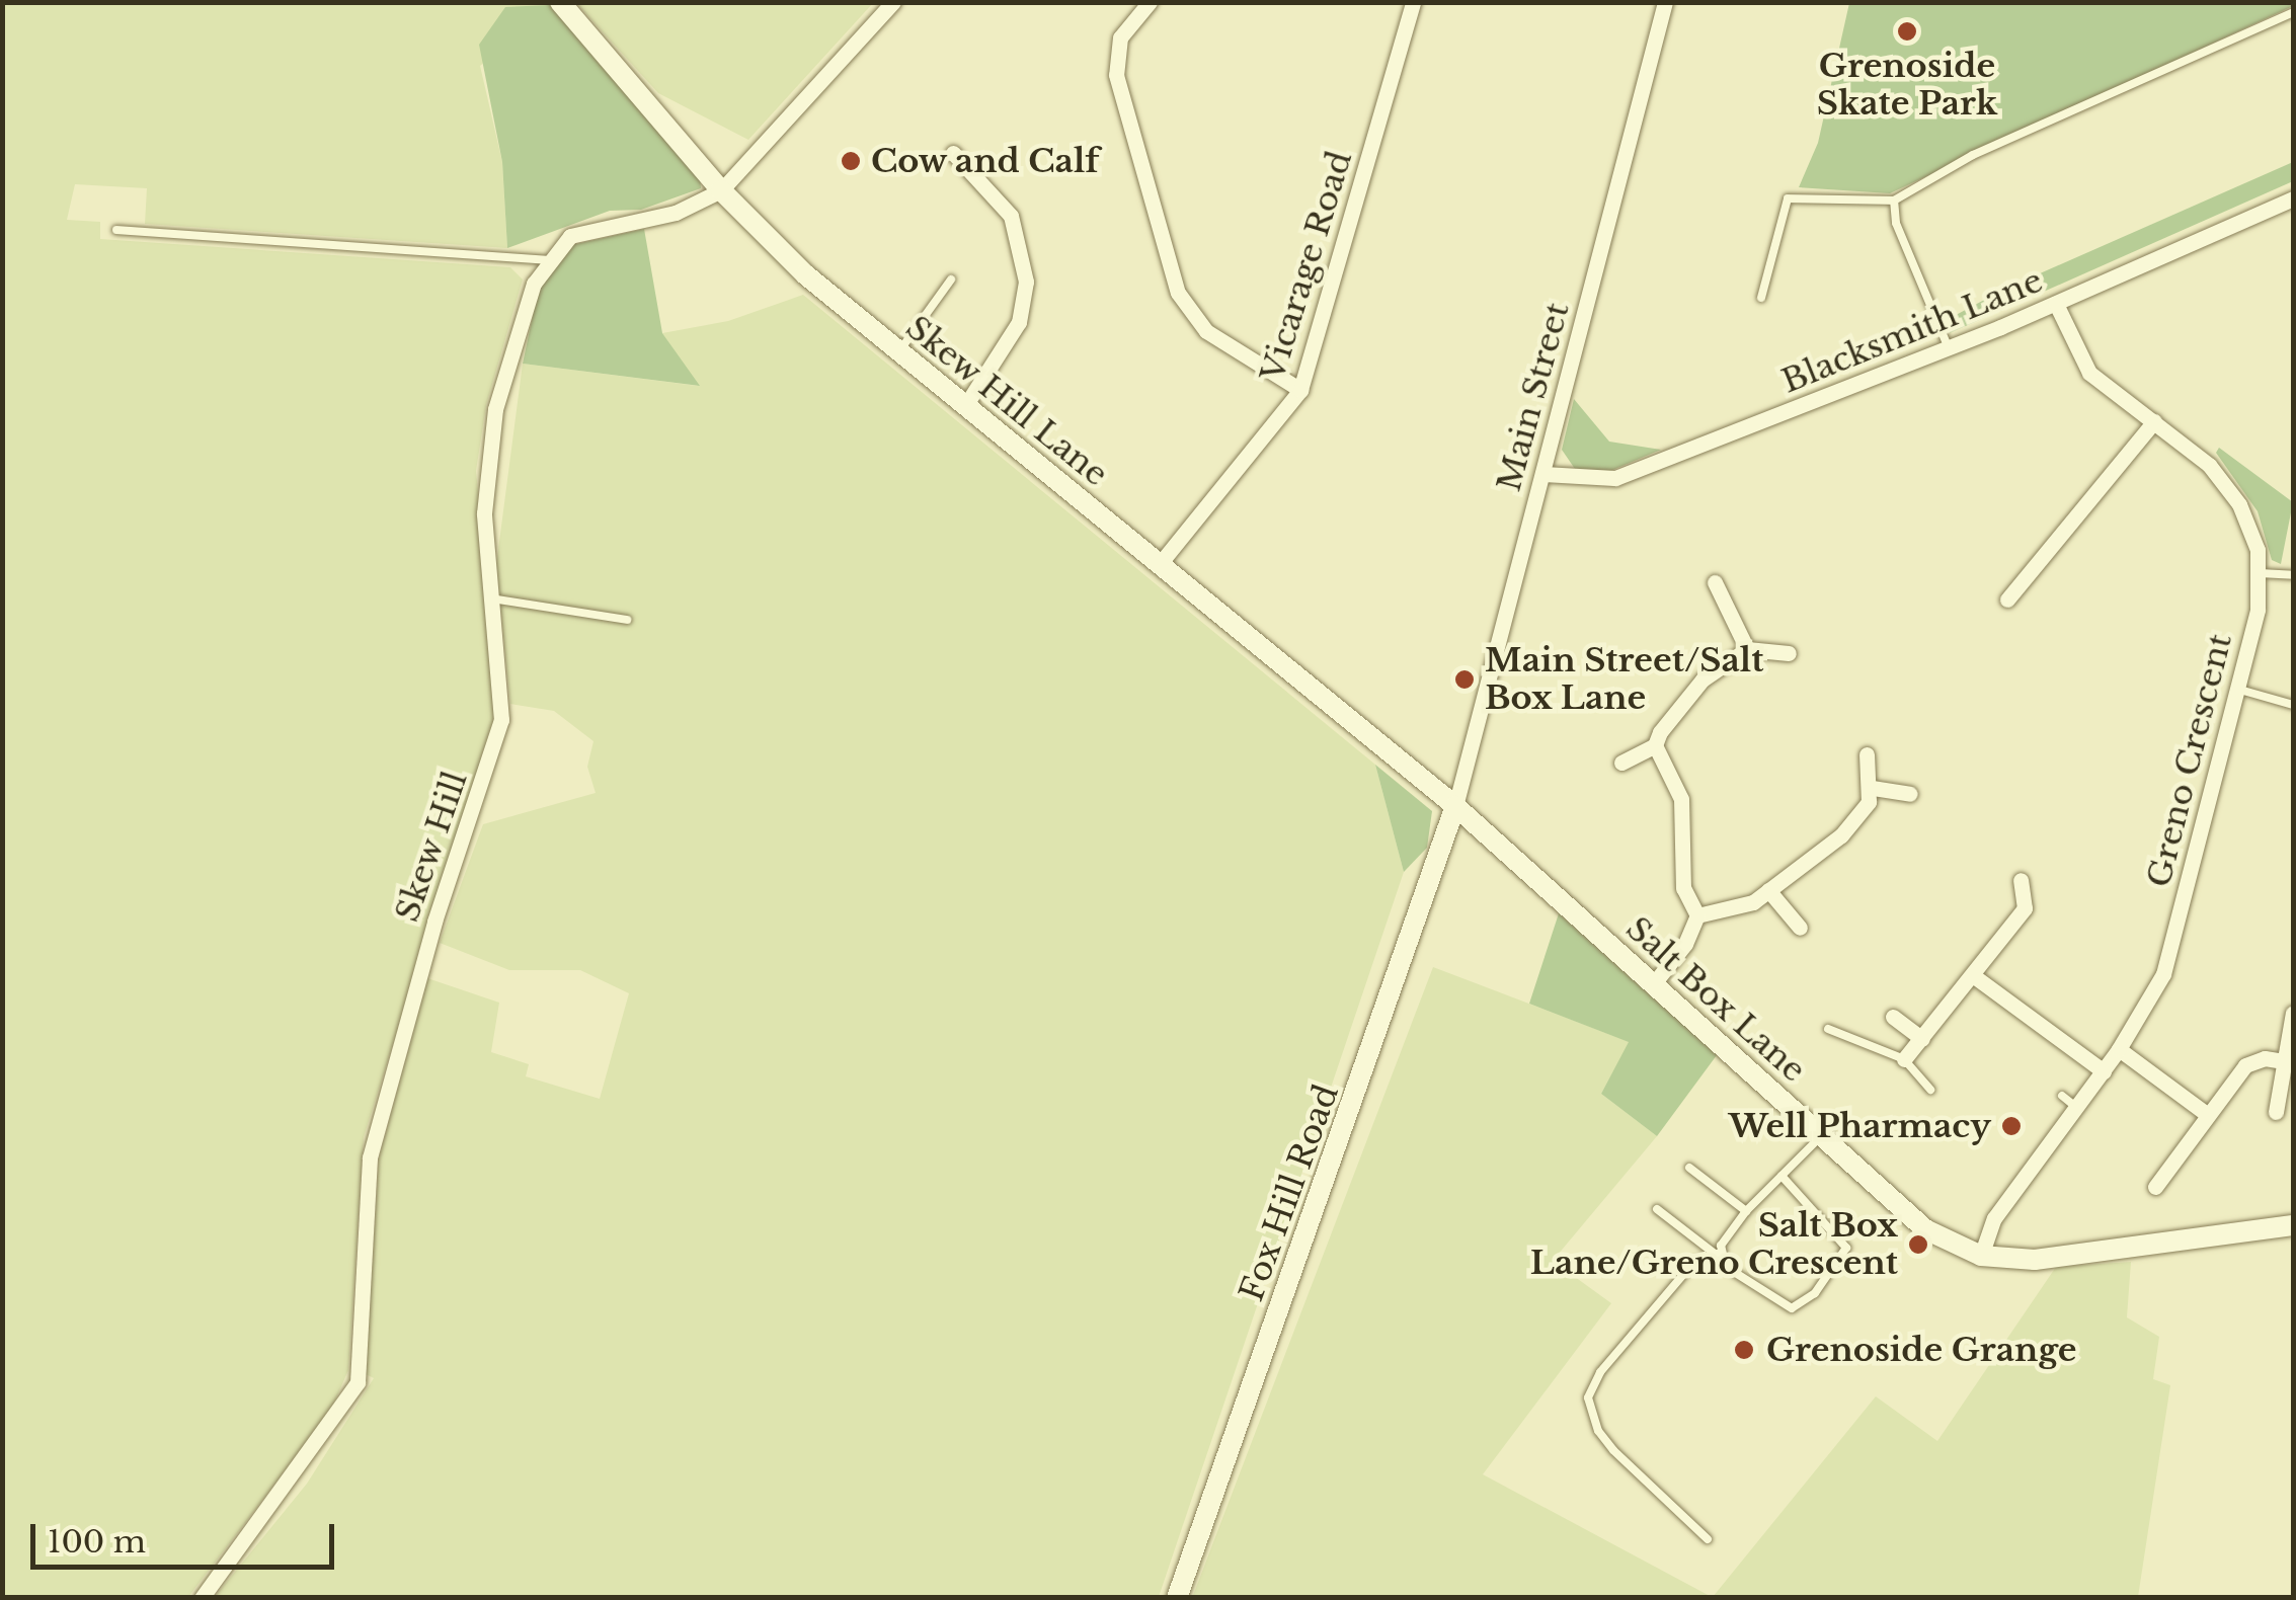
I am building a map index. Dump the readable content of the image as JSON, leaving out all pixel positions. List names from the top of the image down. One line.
{"streets":{"street":["Vicarage Road","Blacksmith Lane","Main Street","Skew Hill Lane","Greno Crescent","Skew Hill","Salt Box Lane","Fox Hill Road"]},"crossings":[["Vicarage Road","Skew Hill Lane"],["Blacksmith Lane","Main Street"],["Blacksmith Lane","Greno Crescent"],["Main Street","Skew Hill Lane"],["Main Street","Salt Box Lane"],["Main Street","Fox Hill Road"],["Skew Hill Lane","Salt Box Lane"],["Skew Hill Lane","Fox Hill Road"],["Greno Crescent","Salt Box Lane"],["Salt Box Lane","Fox Hill Road"]],"places":["Grenoside Skate Park","Cow and Calf","Main Street/Salt Box Lane","Well Pharmacy","Salt Box Lane/Greno Crescent","Grenoside Grange"],"scale_bar":"100 m"}
